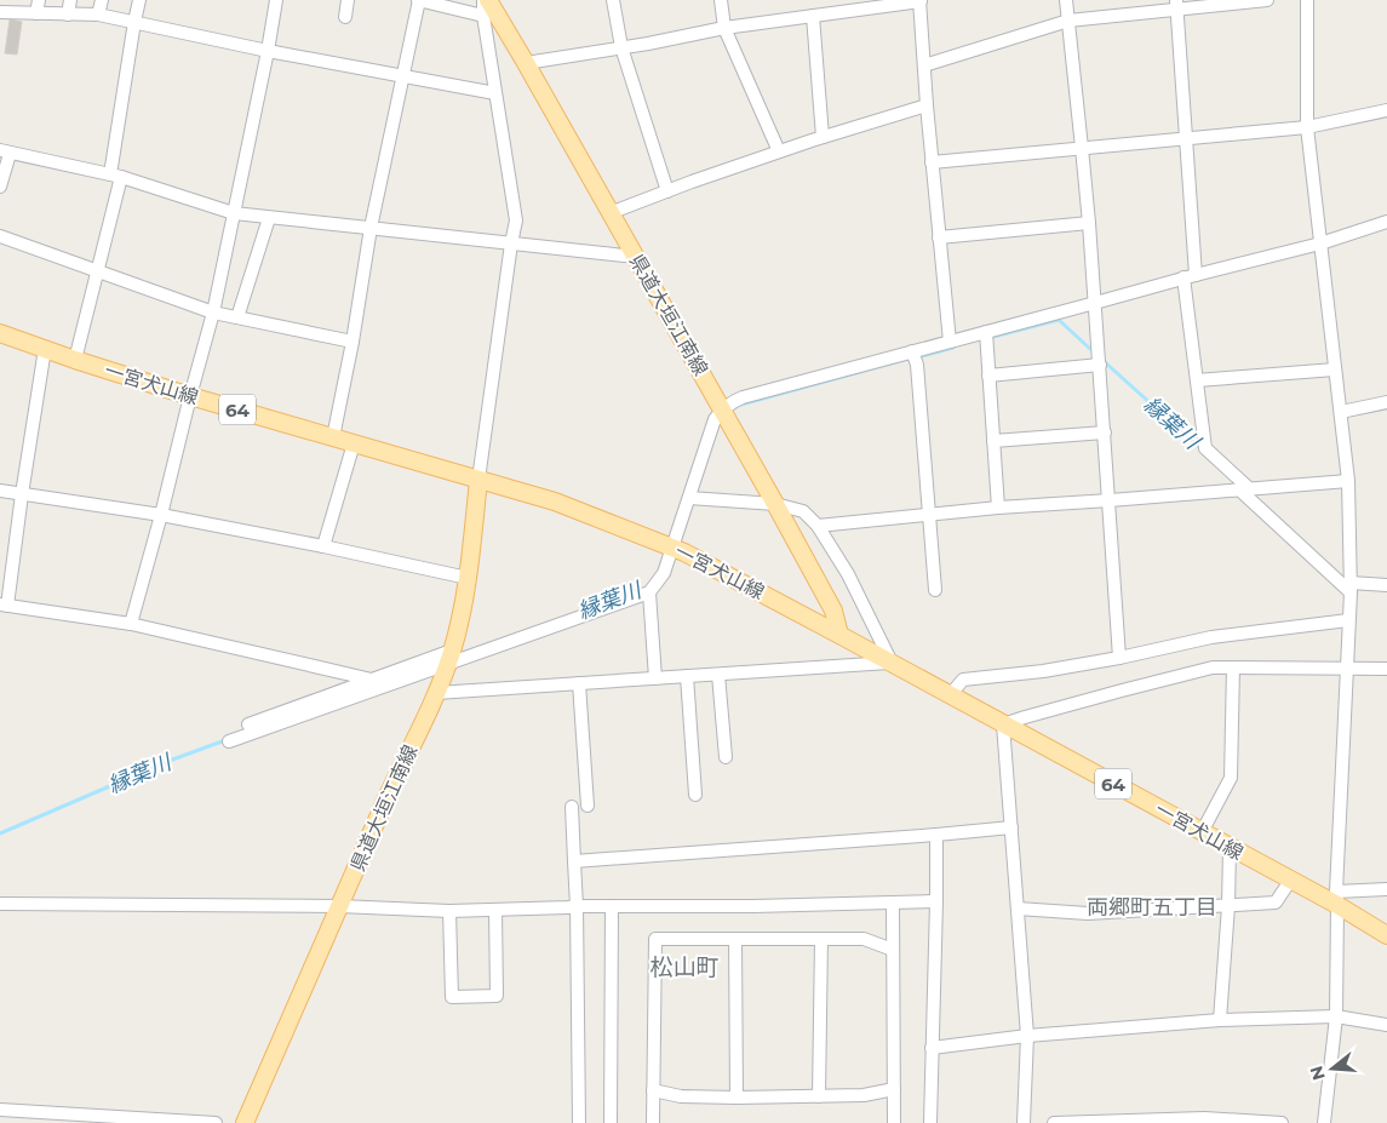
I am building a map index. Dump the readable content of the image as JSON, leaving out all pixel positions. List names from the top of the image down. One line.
{"streets":{"main road":["県道大垣江南線","一宮犬山線","64"]},"crossings":[["県道大垣江南線","一宮犬山線"]],"districts":["両郷町五丁目","松山町"],"water":["縁葉川"],"north":"left"}
